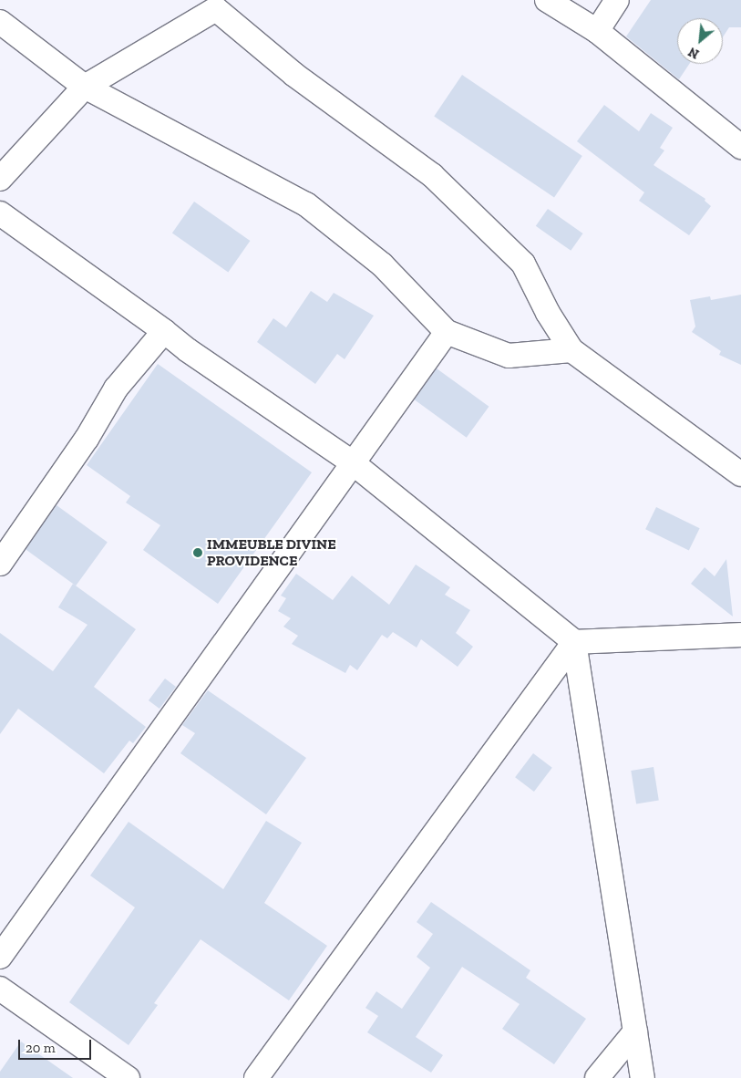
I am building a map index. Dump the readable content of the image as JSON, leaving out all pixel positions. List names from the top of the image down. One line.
{"places":["IMMEUBLE DIVINE PROVIDENCE"],"scale_bar":"20 m","north":"bottom left"}
